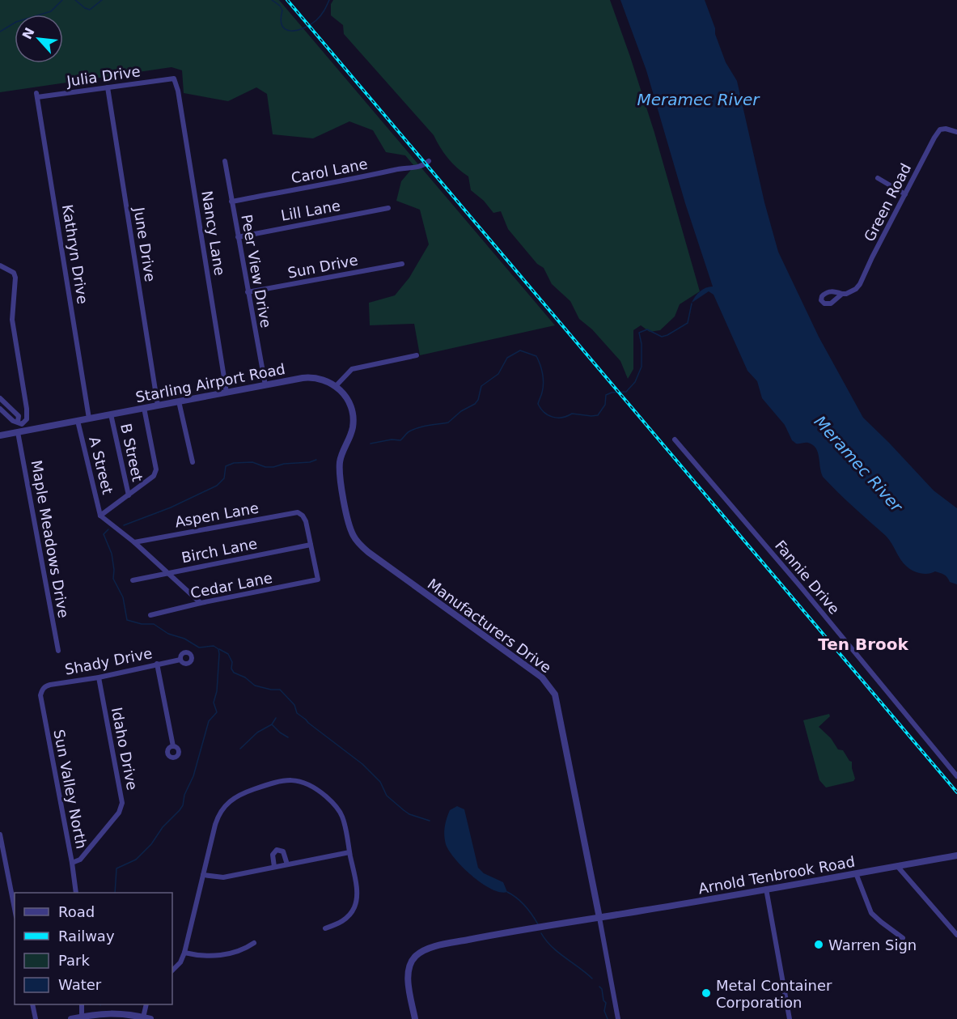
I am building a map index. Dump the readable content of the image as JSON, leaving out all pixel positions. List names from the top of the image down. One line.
{"streets":{"street":["Julia Drive","Carol Lane","Green Road","Lill Lane","Nancy Lane","June Drive","Kathryn Drive","Sun Drive","Peer View Drive","Starling Airport Road","B Street","A Street","Aspen Lane","Maple Meadows Drive","Birch Lane","Fannie Drive","Cedar Lane","Manufacturers Drive","Shady Drive","Idaho Drive","Sun Valley North","Arnold Tenbrook Road"]},"crossings":[["Julia Drive","Nancy Lane"],["Julia Drive","June Drive"],["Julia Drive","Kathryn Drive"],["Carol Lane","Peer View Drive"],["Lill Lane","Peer View Drive"],["Nancy Lane","Starling Airport Road"],["June Drive","Starling Airport Road"],["Kathryn Drive","Starling Airport Road"],["Sun Drive","Peer View Drive"],["Peer View Drive","Starling Airport Road"],["Starling Airport Road","B Street"],["Starling Airport Road","A Street"],["Starling Airport Road","Maple Meadows Drive"],["Starling Airport Road","Manufacturers Drive"],["Aspen Lane","Birch Lane"],["Aspen Lane","Cedar Lane"],["Birch Lane","Cedar Lane"],["Manufacturers Drive","Arnold Tenbrook Road"],["Shady Drive","Idaho Drive"],["Shady Drive","Sun Valley North"],["Idaho Drive","Sun Valley North"]],"districts":["Ten Brook"],"water":["Meramec River"],"places":["Warren Sign","Metal Container Corporation"],"legend":["Road","Railway","Park","Water"],"north":"top left"}
